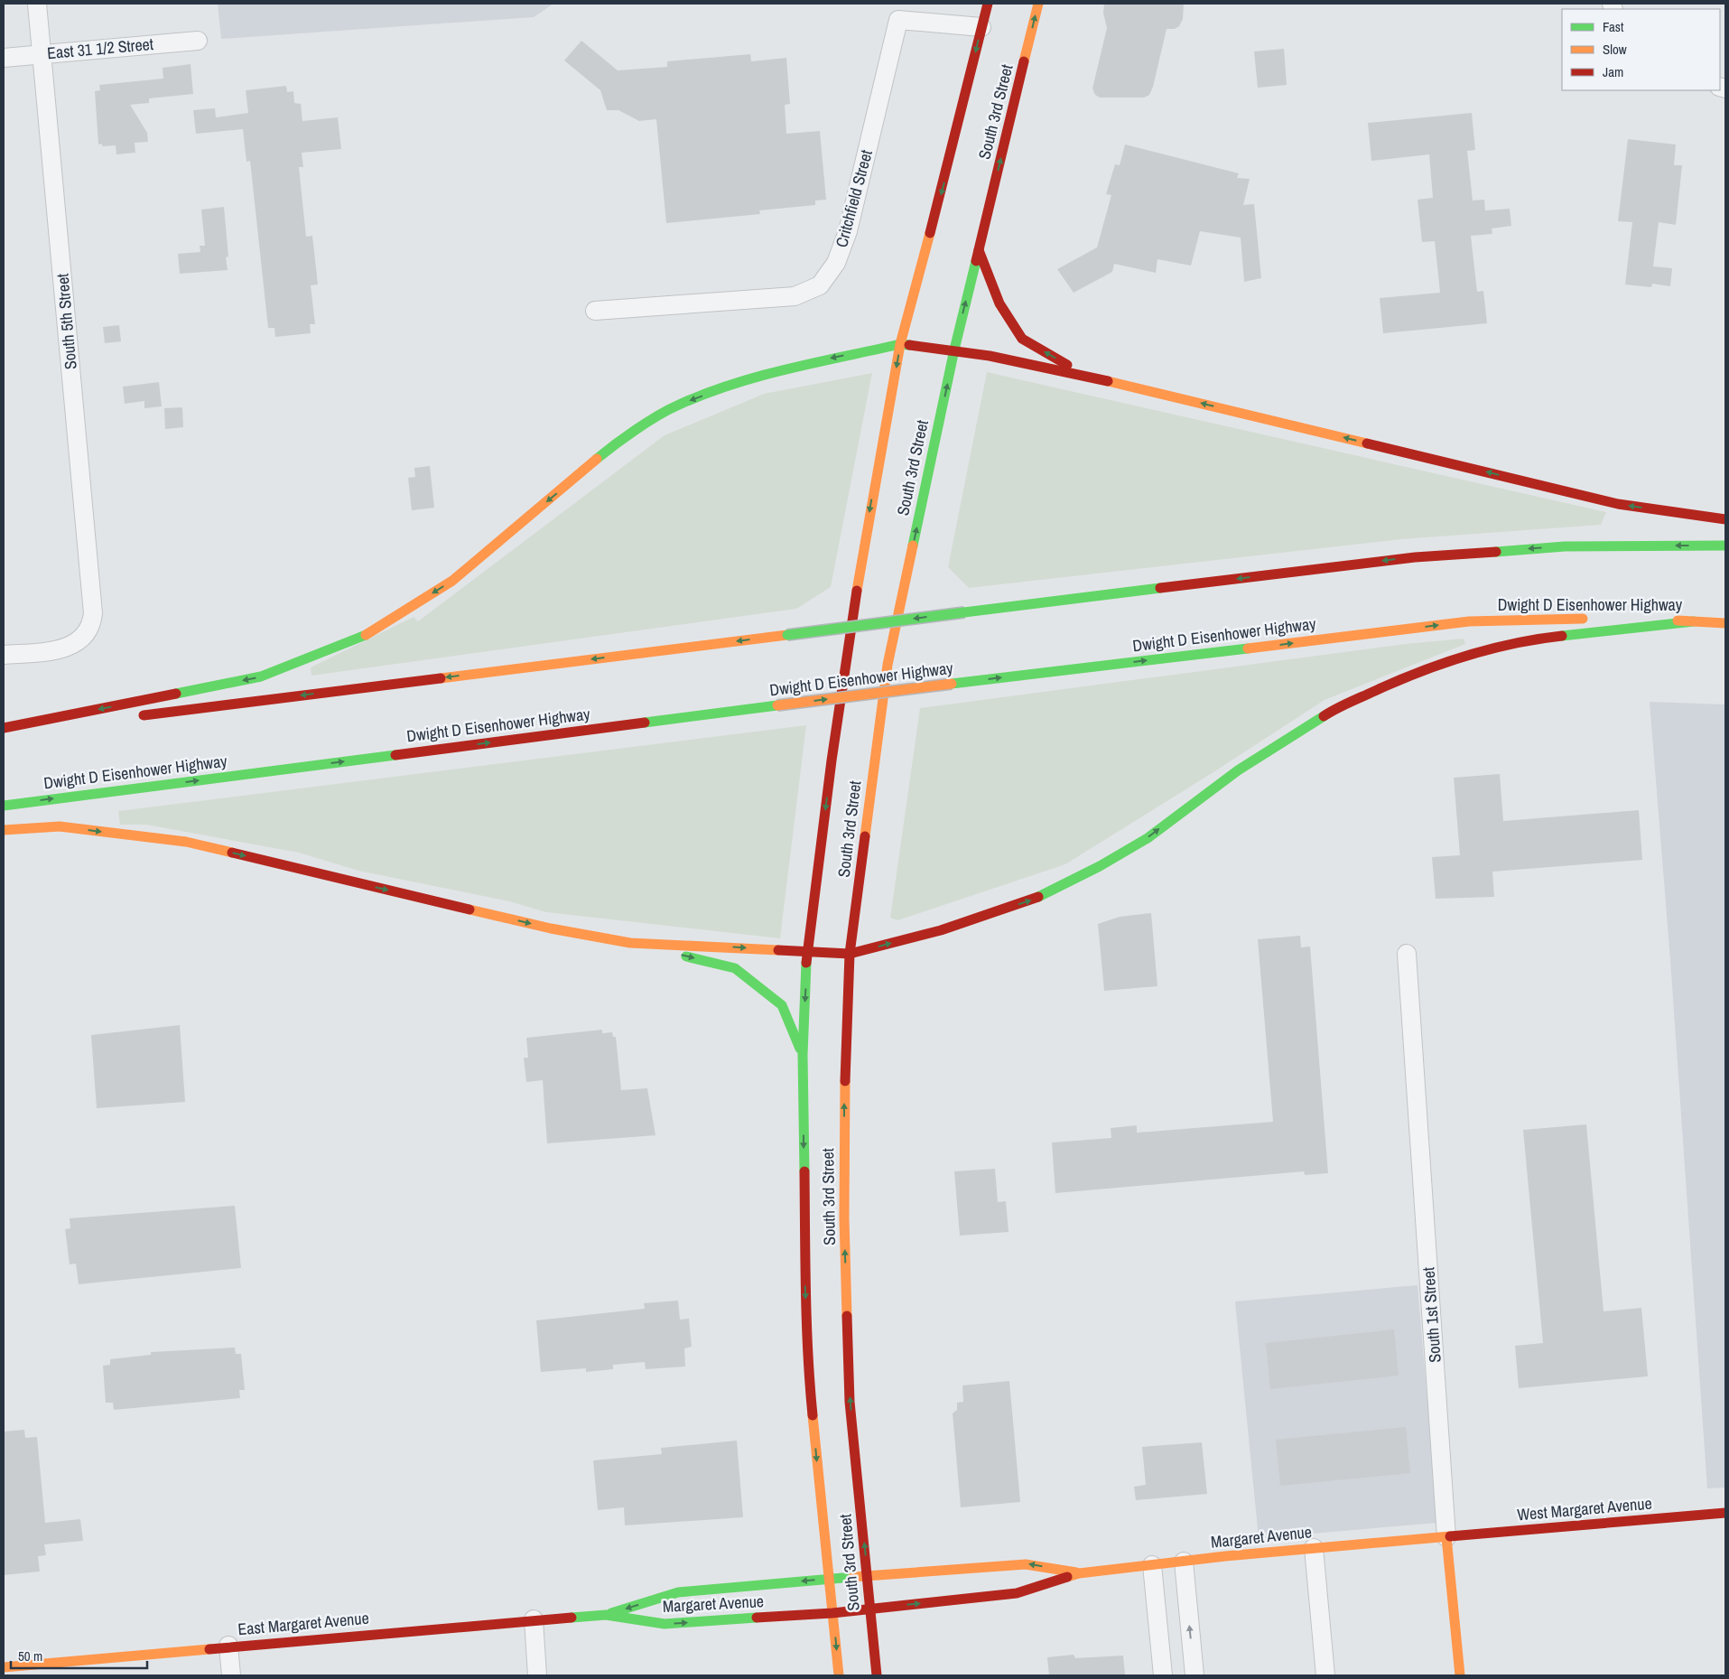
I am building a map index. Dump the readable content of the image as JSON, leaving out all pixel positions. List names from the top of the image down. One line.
{"streets":{"main road":["South 3rd Street","Dwight D Eisenhower Highway","South 1st Street","West Margaret Avenue","Margaret Avenue","East Margaret Avenue"],"street":["East 31 1/2 Street","Critchfield Street","South 5th Street"]},"crossings":[["East 31 1/2 Street","South 5th Street"],["South 3rd Street","Critchfield Street"],["South 3rd Street","Margaret Avenue"],["South 1st Street","West Margaret Avenue"],["South 1st Street","Margaret Avenue"],["West Margaret Avenue","Margaret Avenue"],["Margaret Avenue","East Margaret Avenue"]],"legend":["Fast","Slow","Jam"],"scale_bar":"50 m"}
